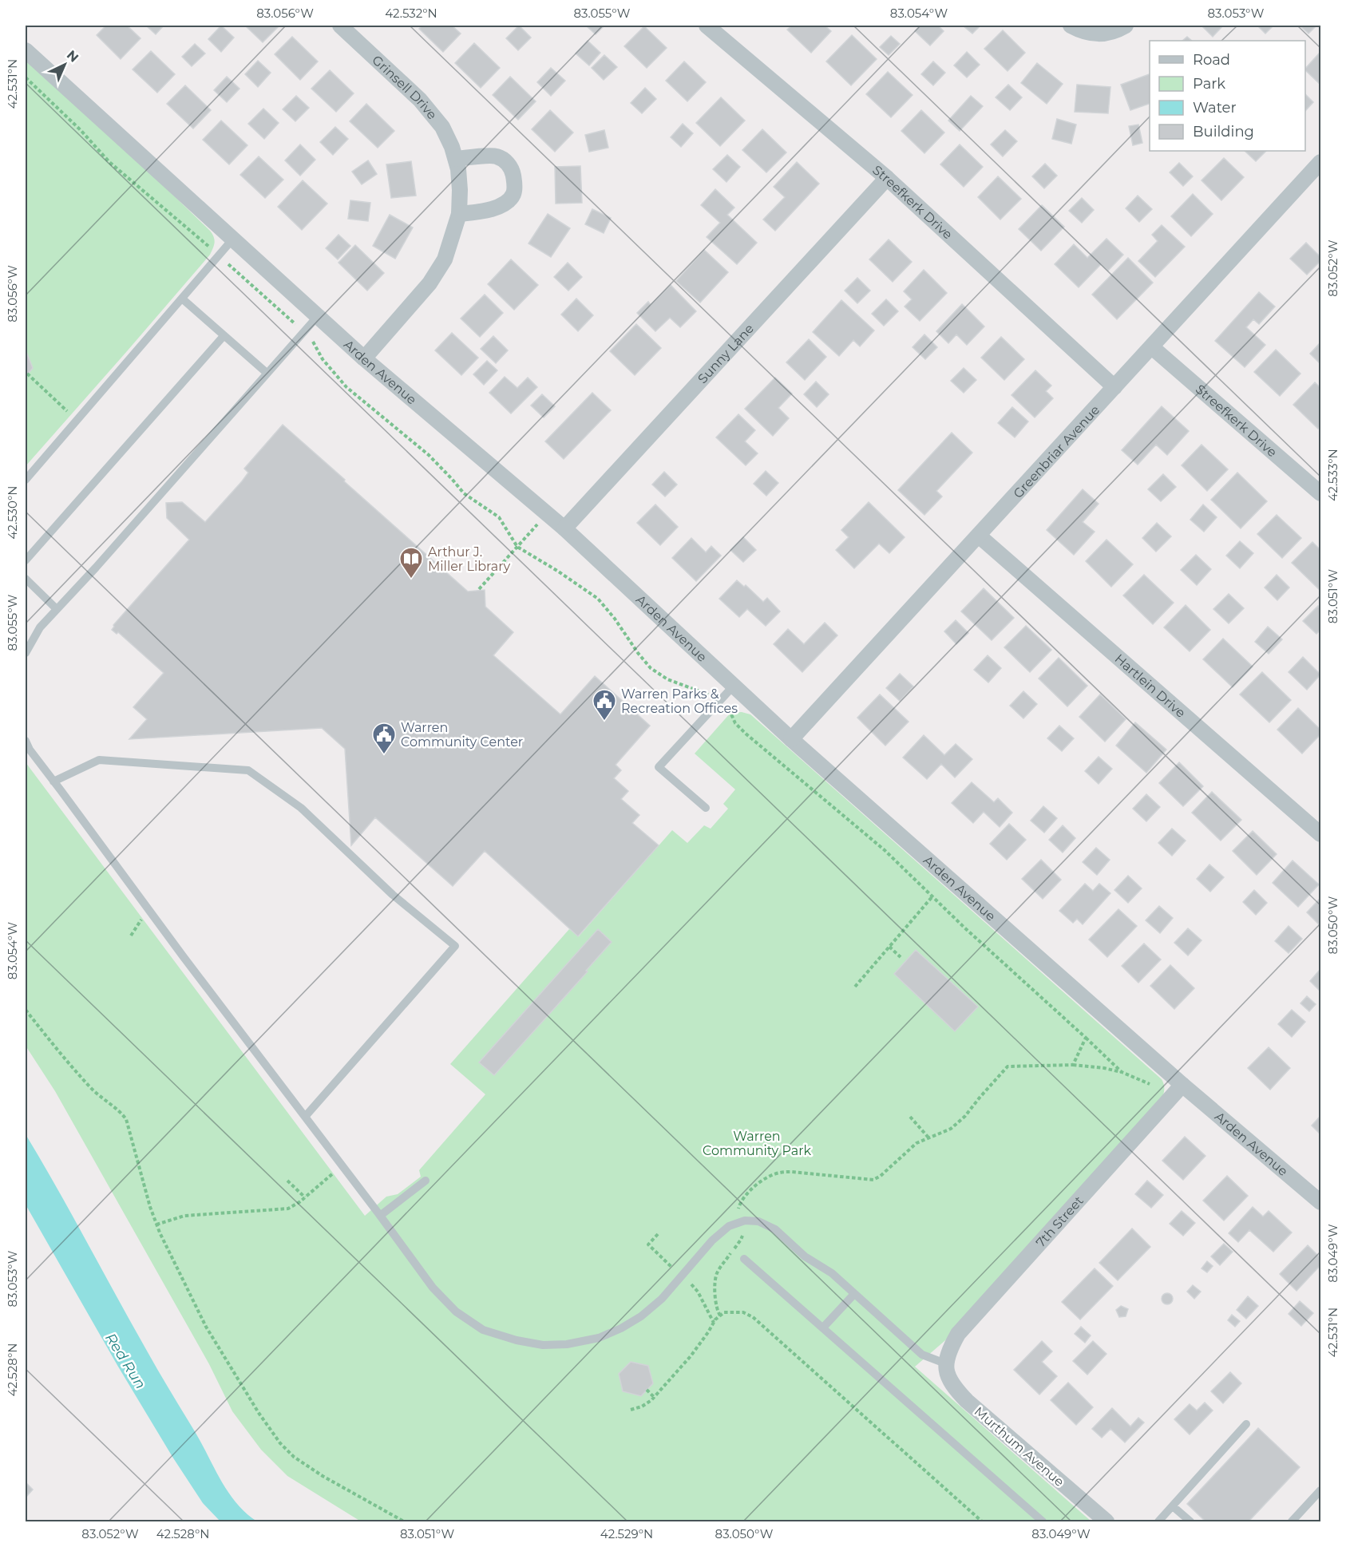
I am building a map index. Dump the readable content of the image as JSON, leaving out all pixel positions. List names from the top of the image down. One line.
{"streets":{"street":["Grinsell Drive","Streefkerk Drive","Sunny Lane","Arden Avenue","Greenbriar Avenue","Hartlein Drive","7th Street","Murthum Avenue"]},"crossings":[["Grinsell Drive","Arden Avenue"],["Streefkerk Drive","Sunny Lane"],["Streefkerk Drive","Greenbriar Avenue"],["Sunny Lane","Arden Avenue"],["Arden Avenue","Greenbriar Avenue"],["Arden Avenue","7th Street"],["Greenbriar Avenue","Hartlein Drive"],["7th Street","Murthum Avenue"]],"water":["Red Run"],"parks":["Warren Community Park"],"places":{"library":["Arthur J. Miller Library"],"public building":["Warren Parks & Recreation Offices","Warren Community Center"]},"legend":["Road","Park","Water","Building"],"north":"top right","coordinates":["83.056°W","42.532°N","83.055°W","83.054°W","83.053°W","42.531°N","83.052°W","42.533°N","42.530°N","83.051°W","83.050°W","83.049°W","42.528°N","42.529°N"]}
